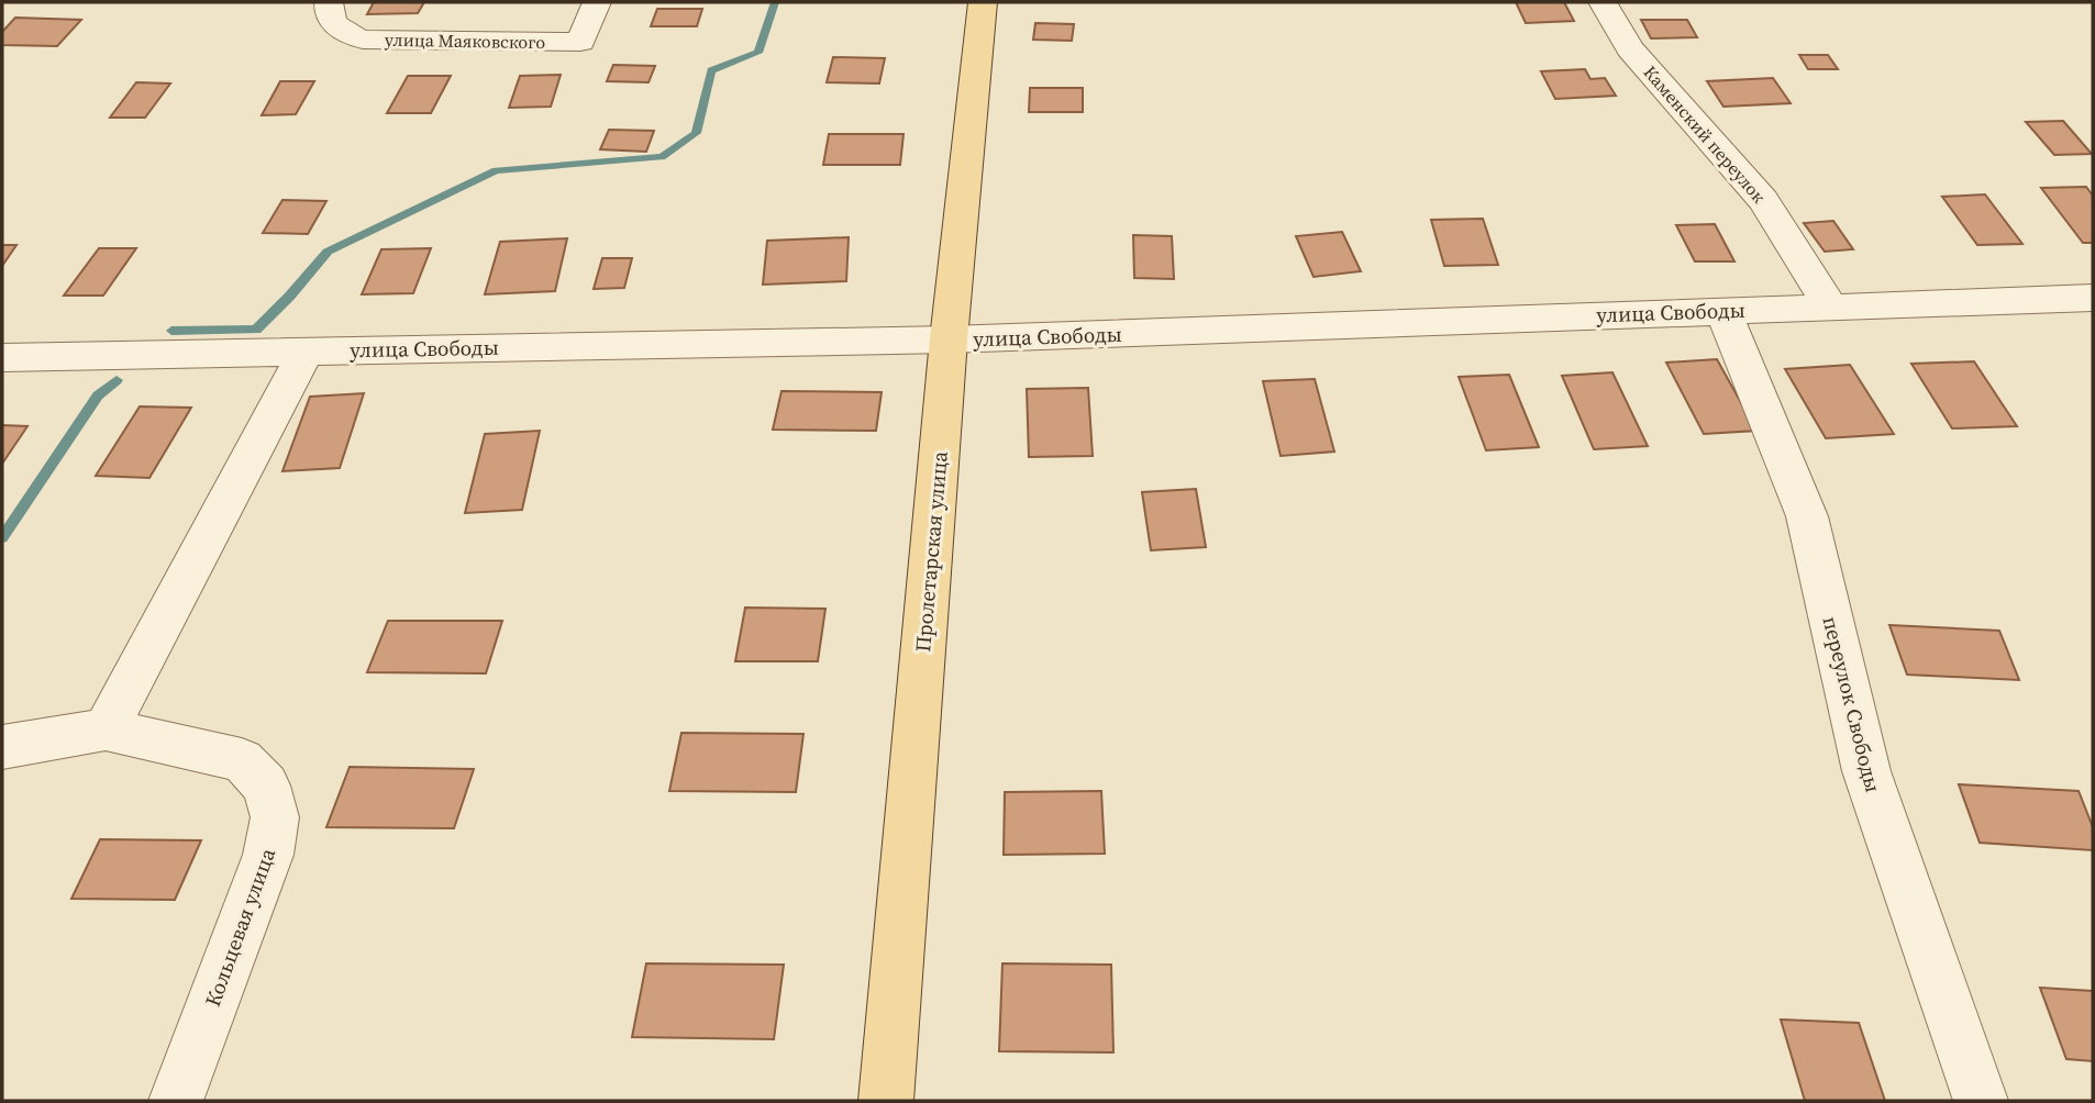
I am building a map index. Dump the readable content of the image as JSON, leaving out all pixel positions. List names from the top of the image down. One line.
{"streets":{"main road":["Пролетарская улица"],"street":["улица Маяковского","Каменский переулок","улица Свободы","переулок Свободы","Кольцевая улица"]},"crossings":[["Каменский переулок","улица Свободы"],["улица Свободы","Пролетарская улица"],["улица Свободы","переулок Свободы"]]}
